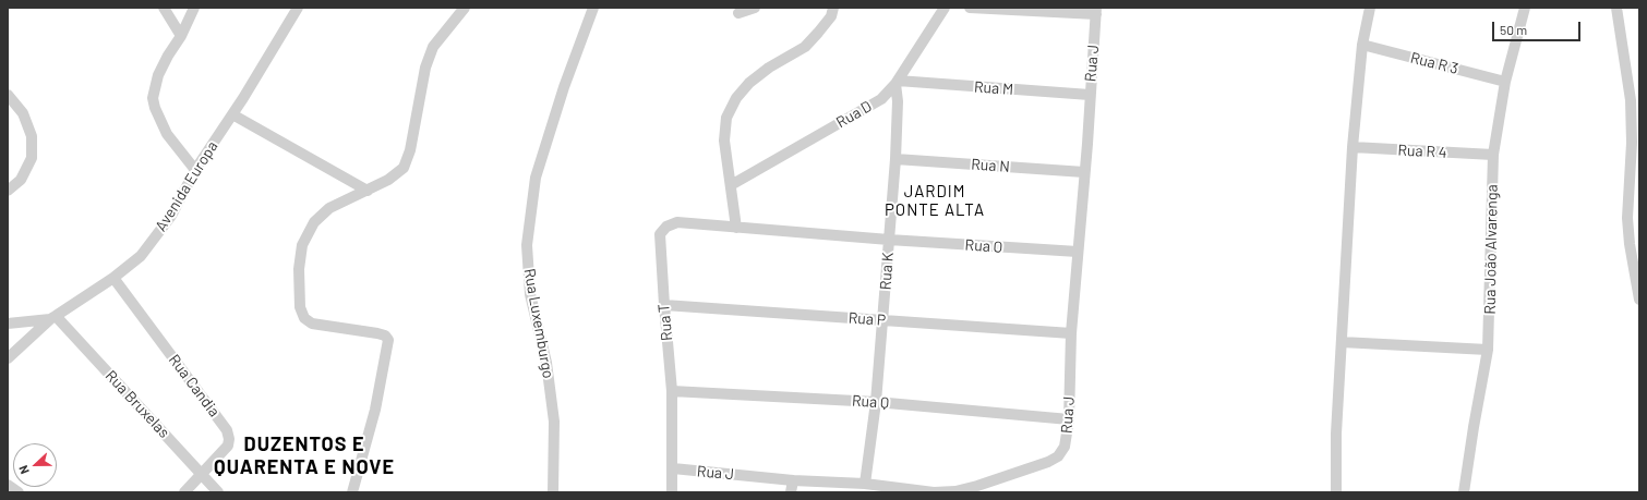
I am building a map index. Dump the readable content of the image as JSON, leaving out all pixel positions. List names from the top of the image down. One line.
{"streets":{"street":["Rua J","Rua R 3","Rua M","Rua D","Rua R 4","Rua N","Avenida Europa","Rua O","Rua João Alvarenga","Rua K","Rua P","Rua T","Rua Luxemburgo","Rua Candia","Rua Q","Rua Bruxelas"]},"crossings":[["Rua J","Rua M"],["Rua J","Rua N"],["Rua J","Rua O"],["Rua J","Rua K"],["Rua J","Rua P"],["Rua J","Rua T"],["Rua J","Rua Q"],["Rua R 3","Rua João Alvarenga"],["Rua M","Rua D"],["Rua M","Rua K"],["Rua D","Rua K"],["Rua R 4","Rua João Alvarenga"],["Rua N","Rua K"],["Avenida Europa","Rua Candia"],["Avenida Europa","Rua Bruxelas"],["Rua O","Rua K"],["Rua O","Rua T"],["Rua K","Rua P"],["Rua K","Rua T"],["Rua K","Rua Q"],["Rua P","Rua T"],["Rua T","Rua Q"],["Rua Candia","Rua Bruxelas"]],"districts":["JARDIM PONTE ALTA","DUZENTOS E QUARENTA E NOVE"],"scale_bar":"50 m","north":"left"}
